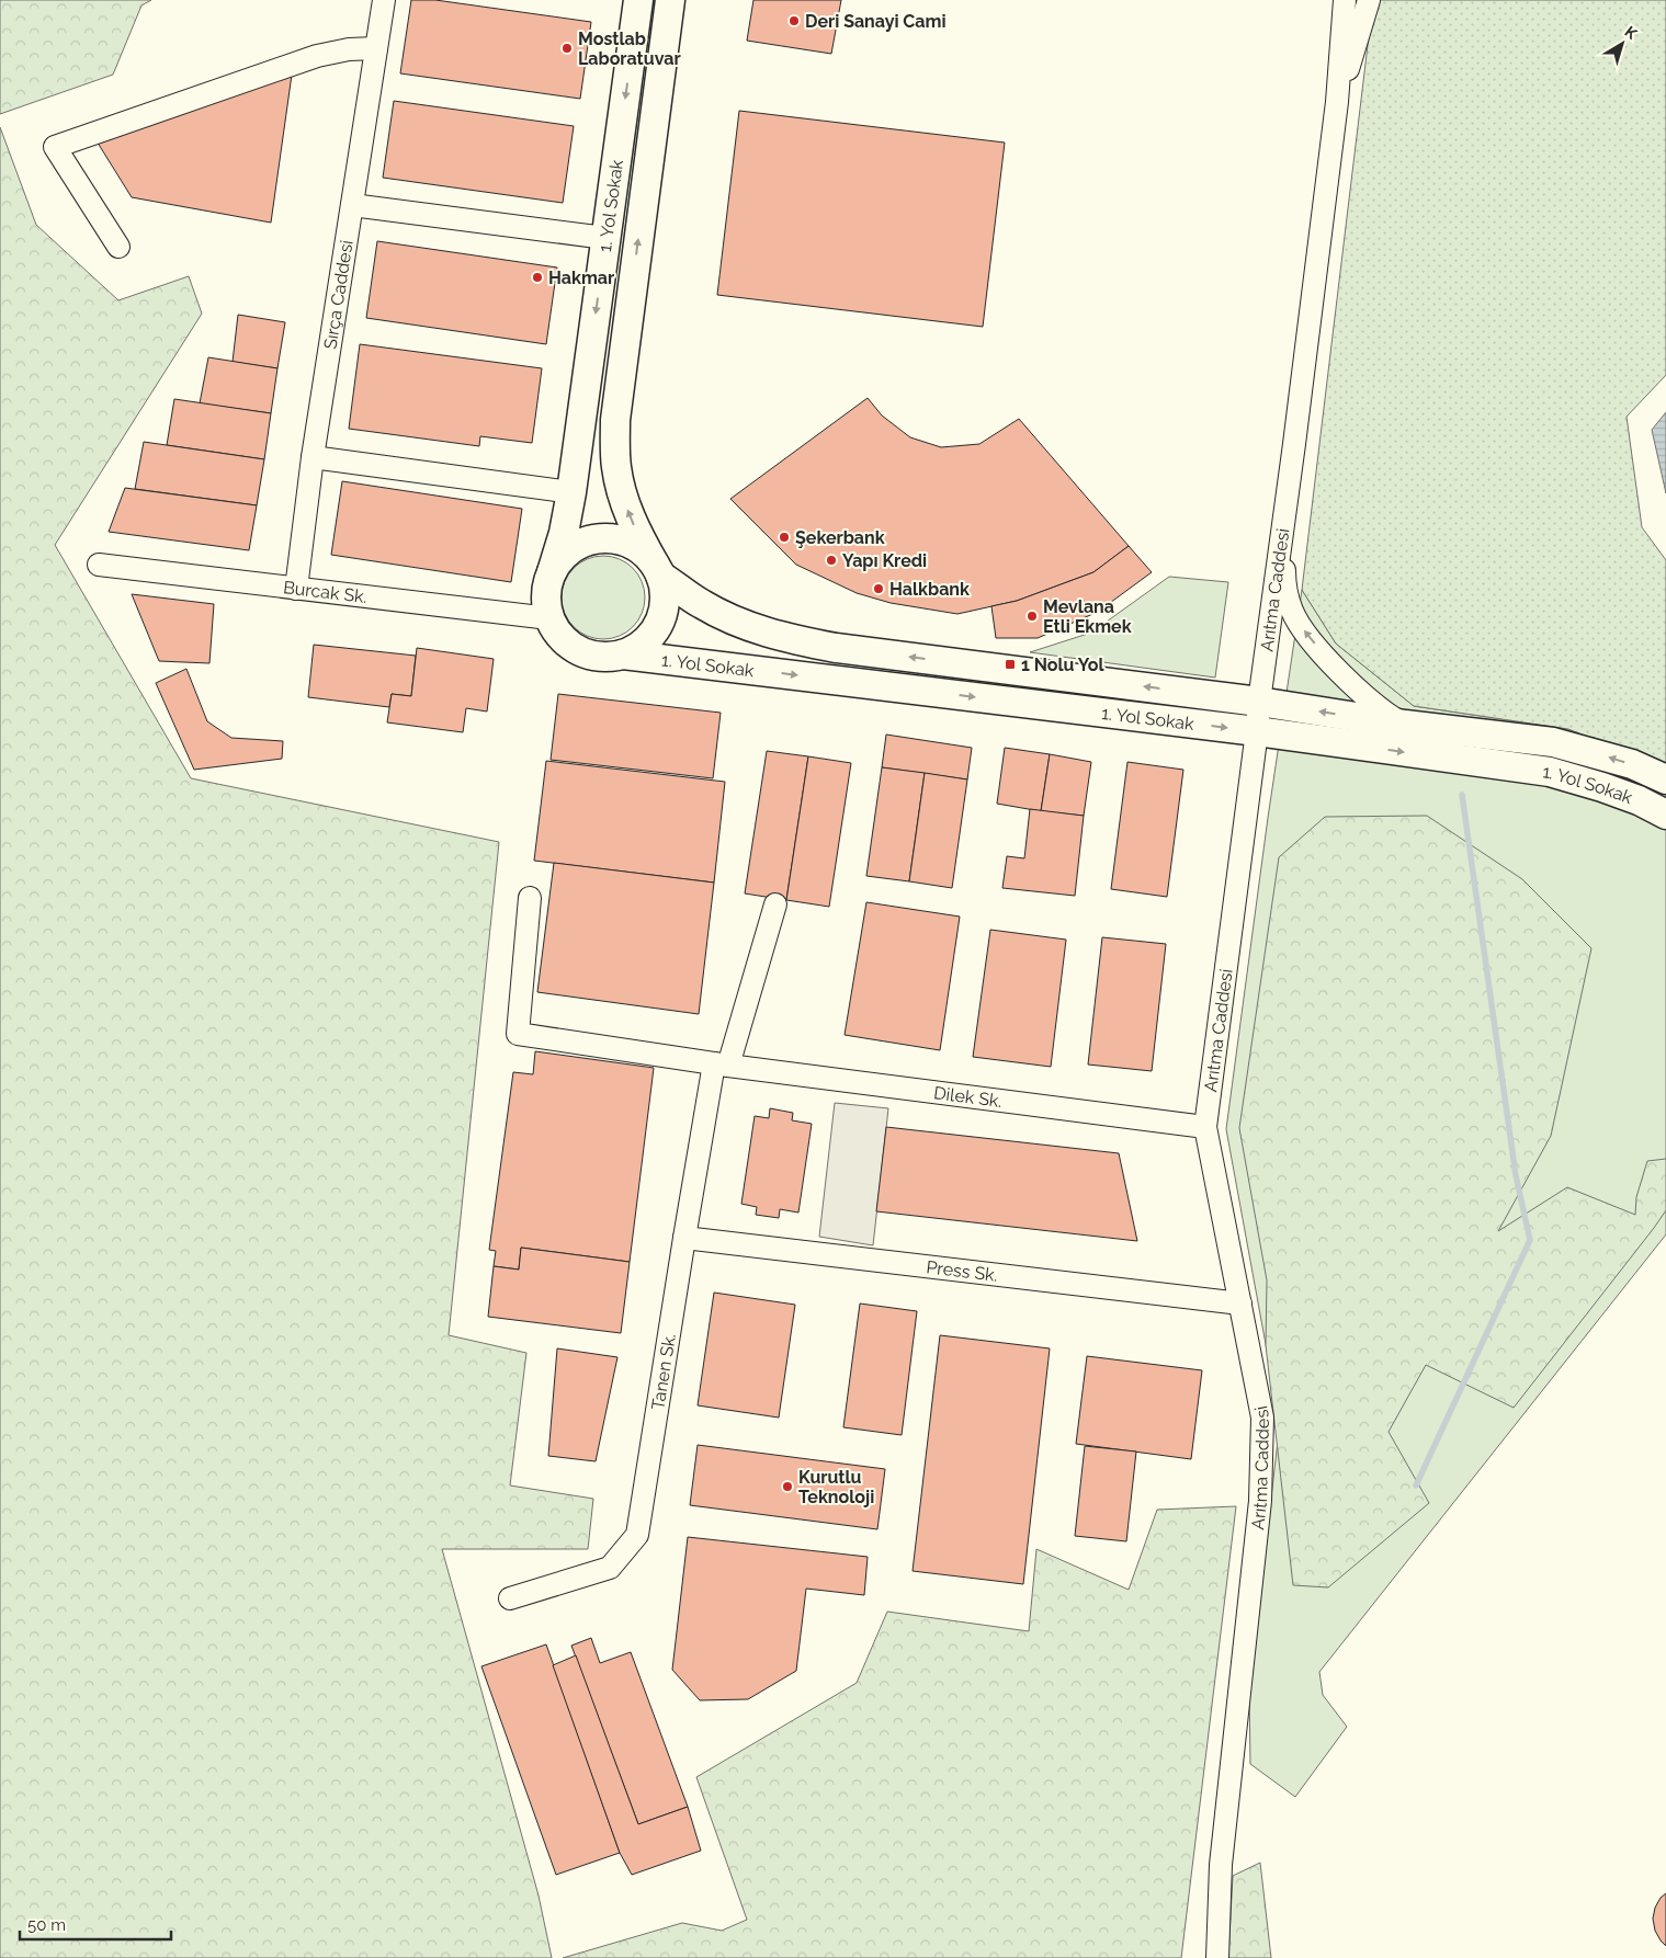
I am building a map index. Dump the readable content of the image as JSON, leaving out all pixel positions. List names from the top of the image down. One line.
{"streets":{"main road":["1. Yol Sokak"],"street":["Sırça Caddesi","Arıtma Caddesi","Burcak Sk.","Dilek Sk.","Press Sk.","Tanen Sk."]},"crossings":[["1. Yol Sokak","Arıtma Caddesi"],["1. Yol Sokak","Burcak Sk."],["Sırça Caddesi","Burcak Sk."],["Arıtma Caddesi","Dilek Sk."],["Arıtma Caddesi","Press Sk."],["Dilek Sk.","Tanen Sk."],["Press Sk.","Tanen Sk."]],"places":{"other":["Deri Sanayi Cami","Mostlab Laboratuvar","Hakmar","Şekerbank","Yapı Kredi","Halkbank","Mevlana Etli Ekmek","Kurutlu Teknoloji"],"transit":["1 Nolu Yol"]},"scale_bar":"50 m","north":"top right"}
